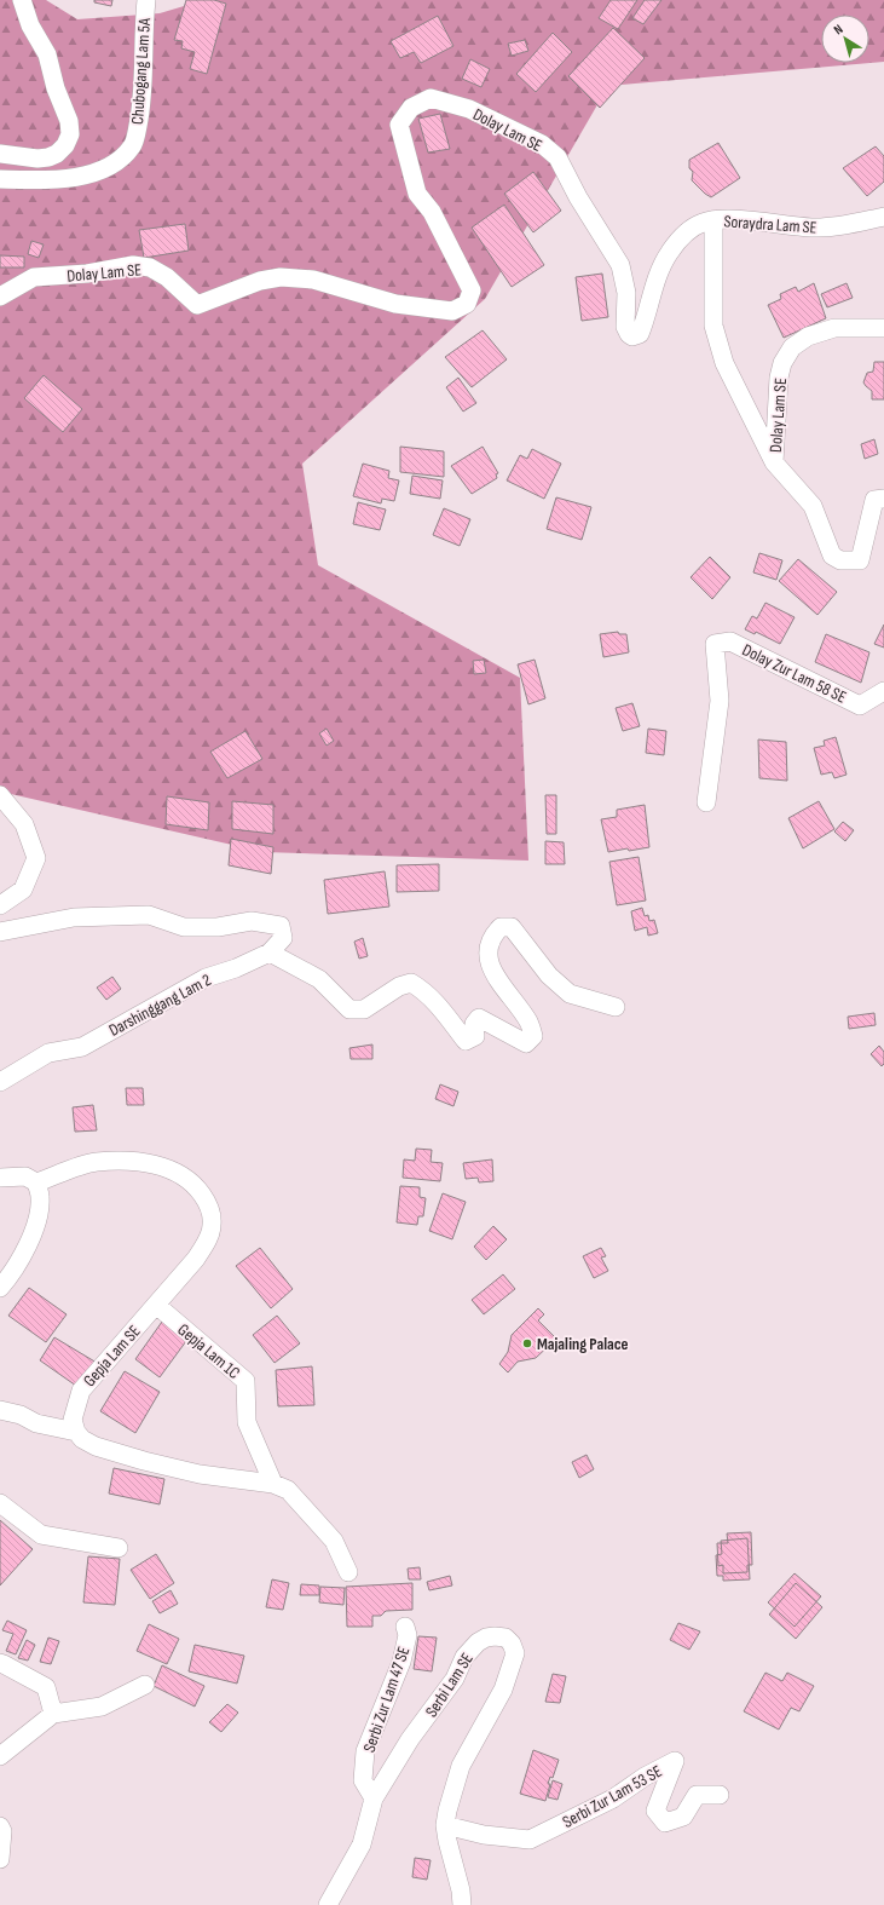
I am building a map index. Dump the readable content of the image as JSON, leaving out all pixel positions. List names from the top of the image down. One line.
{"streets":{"street":["Chubogang Lam 5A","Dolay Lam SE","Soraydra Lam SE","Dolay Zur Lam 58 SE","Darshinggang Lam 2","Gepja Lam 1C","Gepja Lam SE","Serbi Lam SE","Serbi Zur Lam 47 SE","Serbi Zur Lam 53 SE"]},"crossings":[["Dolay Lam SE","Soraydra Lam SE"],["Gepja Lam 1C","Gepja Lam SE"],["Serbi Lam SE","Serbi Zur Lam 47 SE"],["Serbi Lam SE","Serbi Zur Lam 53 SE"]],"places":["Majaling Palace"],"north":"top left"}
